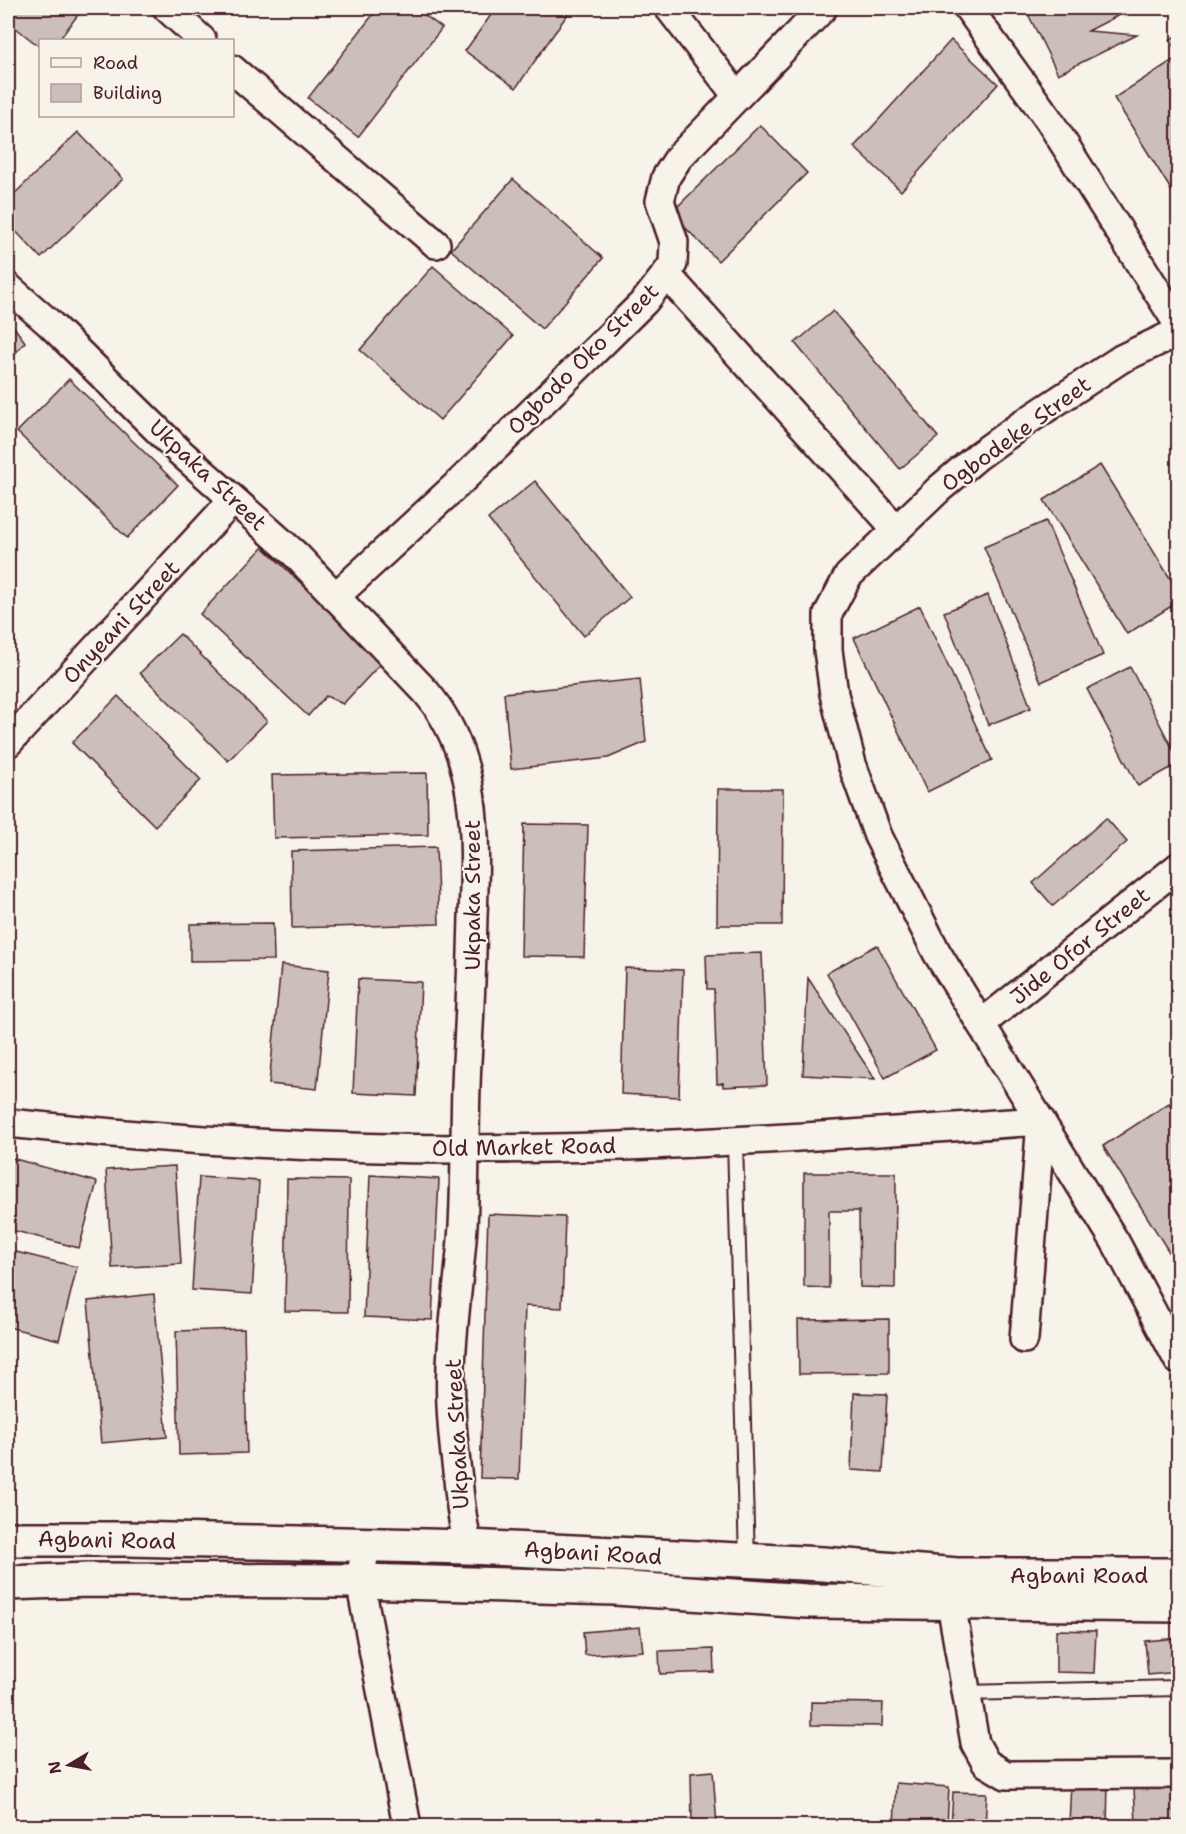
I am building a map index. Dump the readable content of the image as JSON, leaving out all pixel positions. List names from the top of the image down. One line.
{"streets":{"main road":["Agbani Road"],"street":["Ogbodo Oko Street","Ogbodeke Street","Ukpaka Street","Onyeani Street","Jide Ofor Street","Old Market Road"]},"crossings":[["Ogbodo Oko Street","Ukpaka Street"],["Ogbodeke Street","Jide Ofor Street"],["Ukpaka Street","Onyeani Street"],["Ukpaka Street","Old Market Road"],["Ukpaka Street","Agbani Road"]],"legend":["Road","Building"],"north":"left"}
